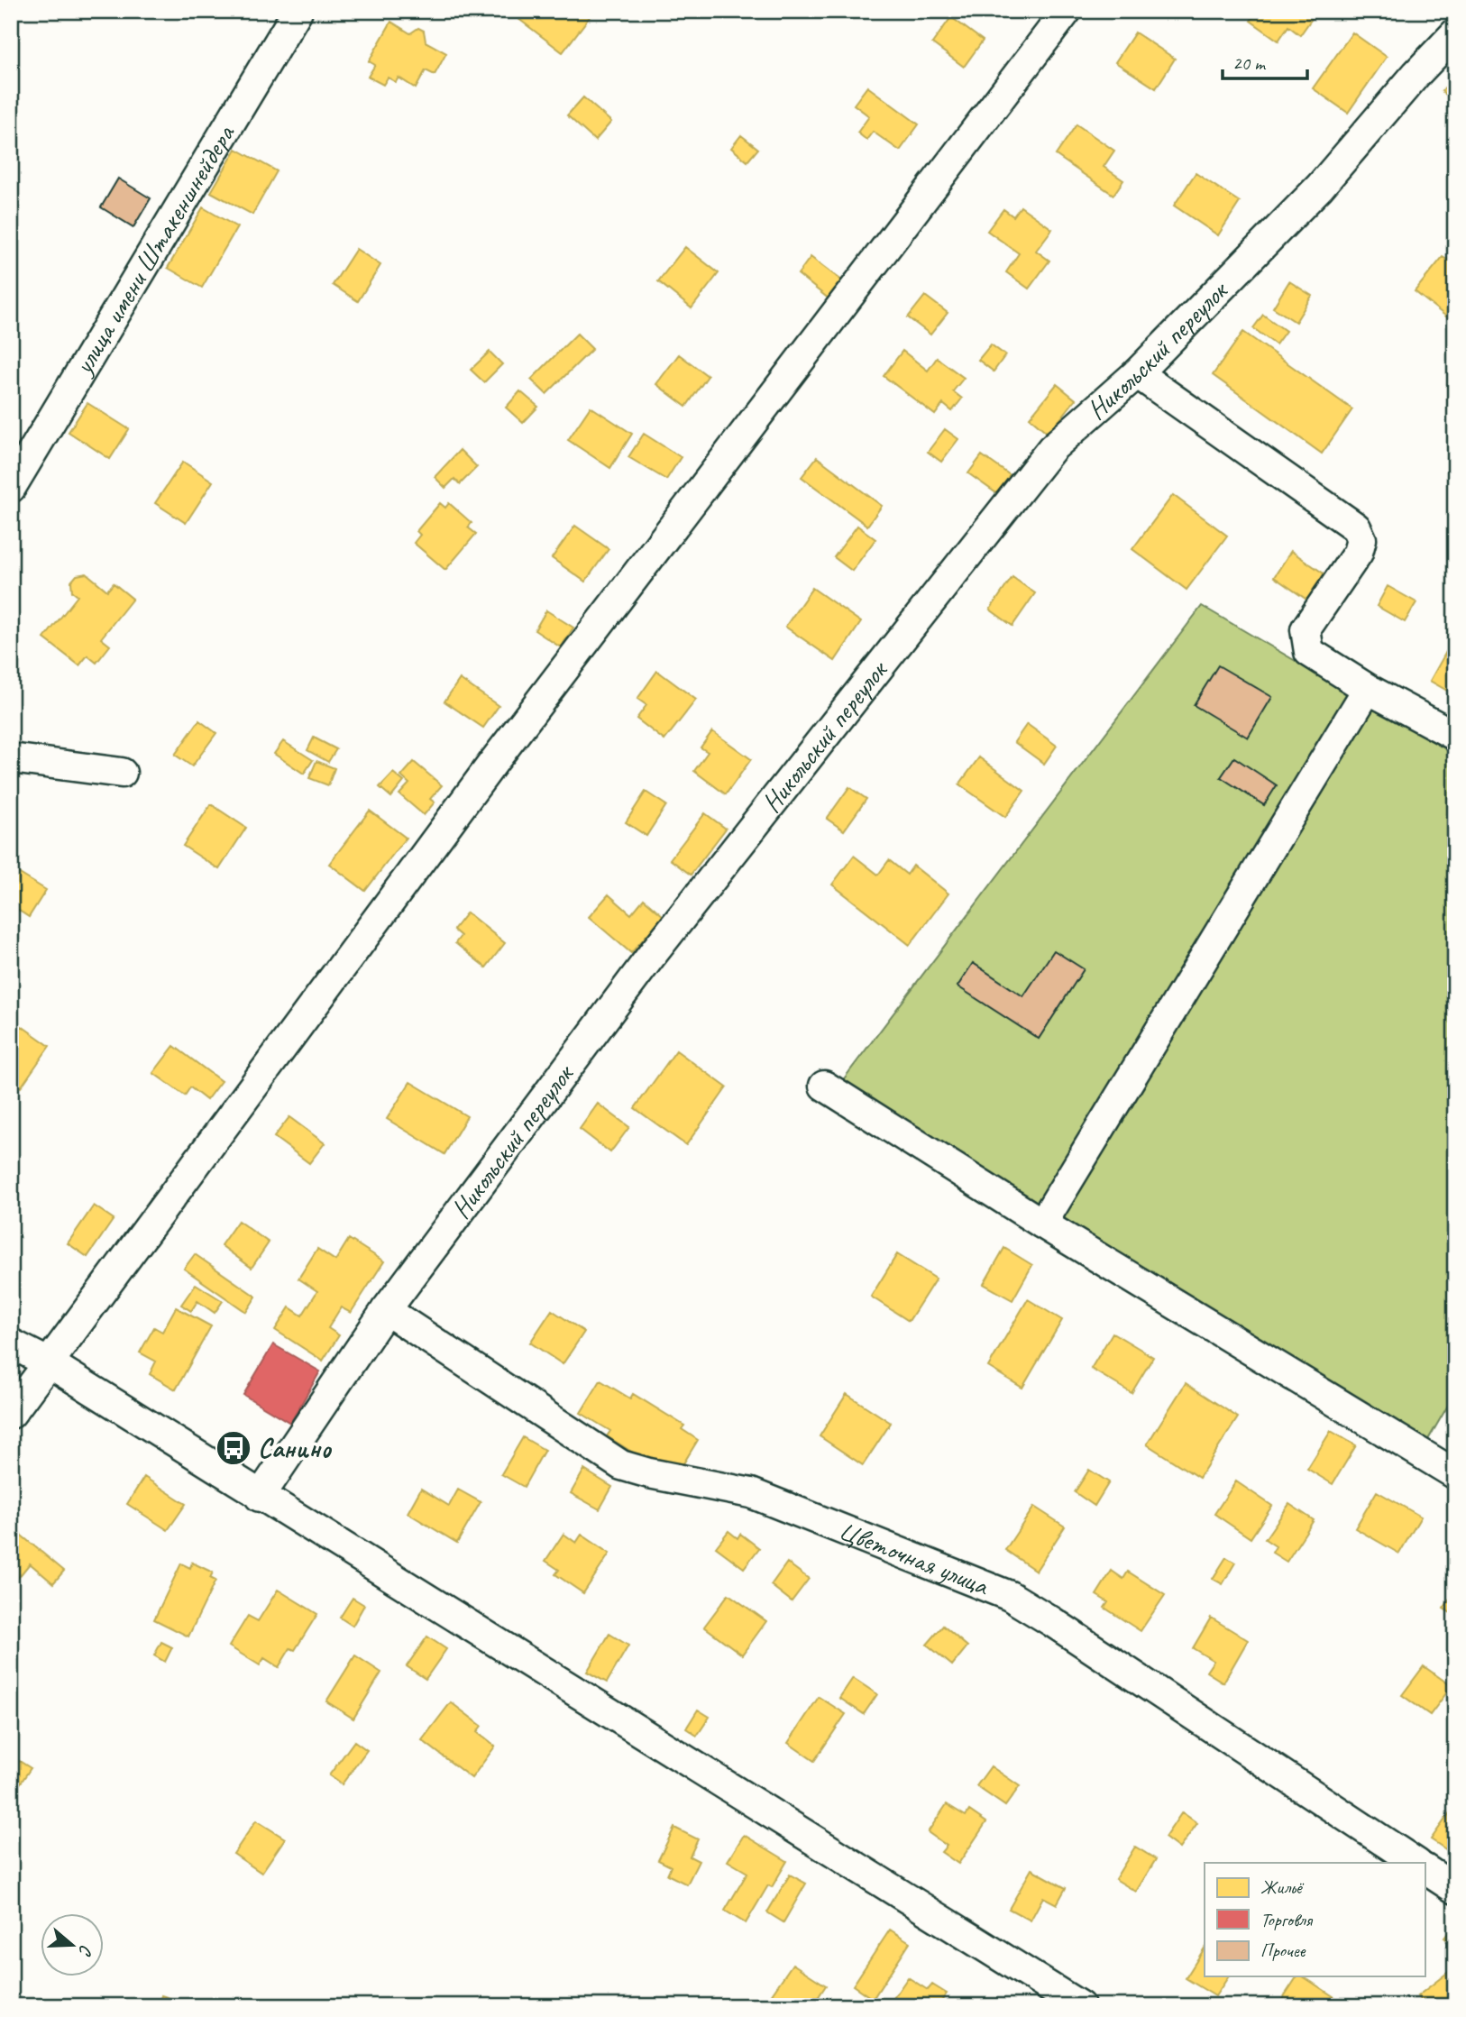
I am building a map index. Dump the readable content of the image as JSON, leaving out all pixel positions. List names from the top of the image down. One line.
{"streets":{"street":["улица имени Штакеншнейдера","Никольский переулок","Цветочная улица"]},"crossings":[["Никольский переулок","Цветочная улица"]],"places":{"bus stop":["Санино"]},"legend":["Жильё","Торговля","Прочее"],"scale_bar":"20 m","north":"right"}
